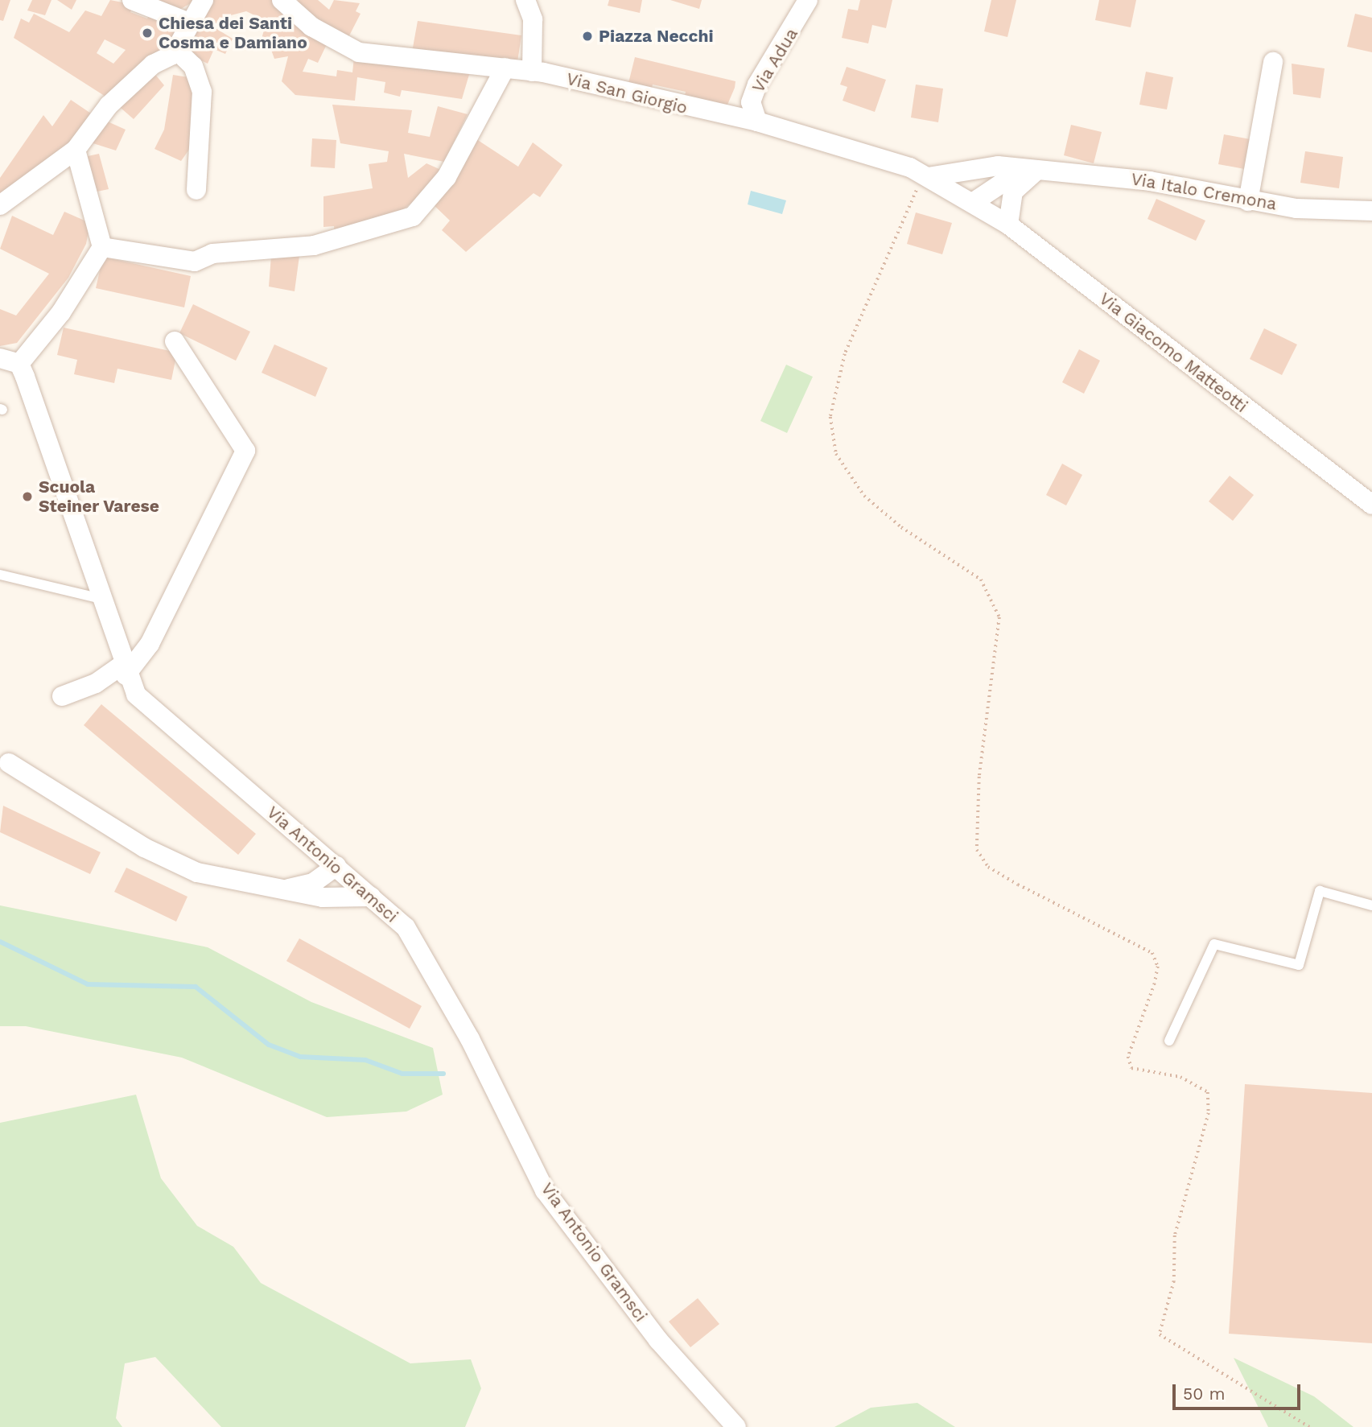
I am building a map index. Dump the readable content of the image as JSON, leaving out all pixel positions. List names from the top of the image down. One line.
{"streets":{"street":["Via Adua","Via San Giorgio","Via Italo Cremona","Via Giacomo Matteotti","Via Antonio Gramsci"]},"crossings":[["Via Adua","Via San Giorgio"],["Via San Giorgio","Via Italo Cremona"],["Via San Giorgio","Via Giacomo Matteotti"]],"places":["Chiesa dei Santi Cosma e Damiano","Piazza Necchi","Scuola Steiner Varese"],"scale_bar":"50 m"}
